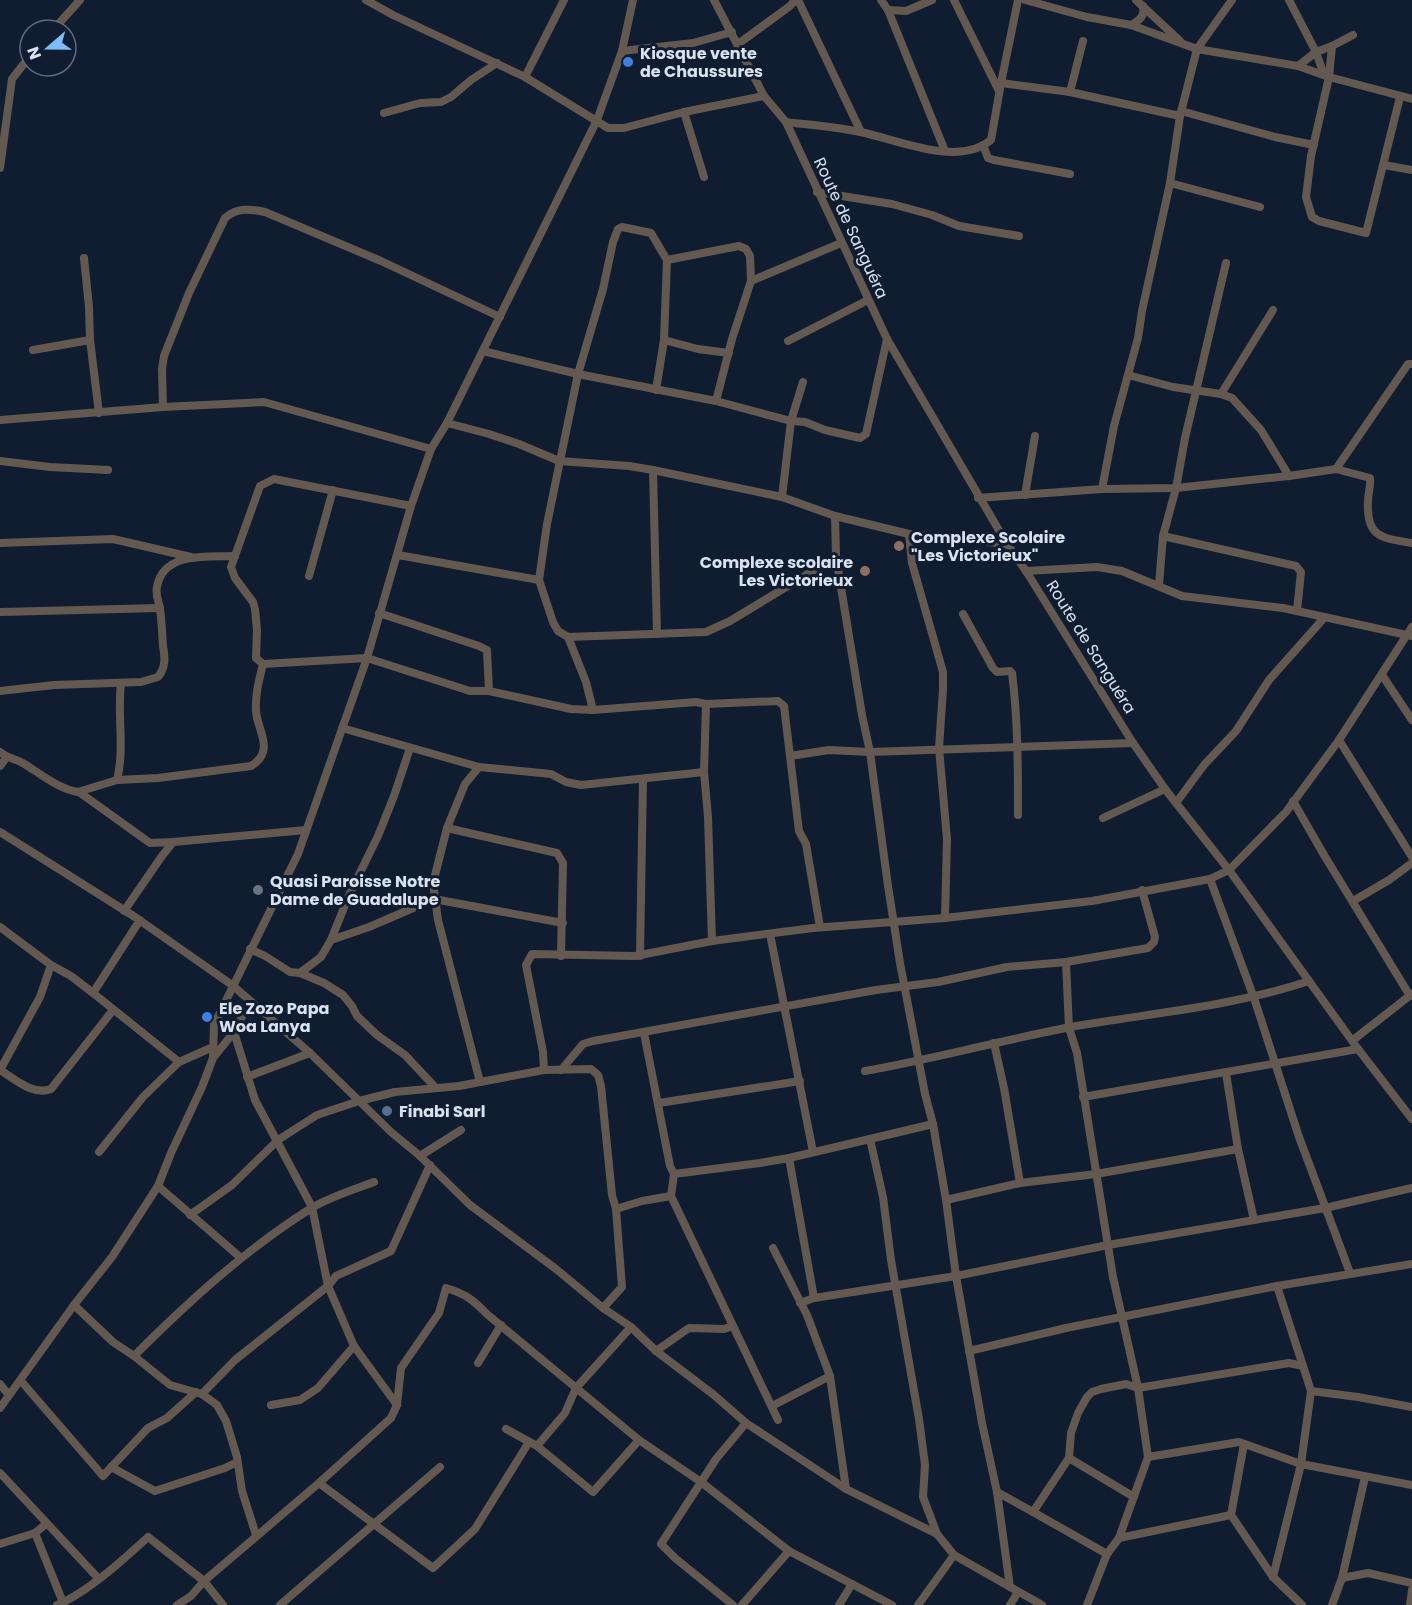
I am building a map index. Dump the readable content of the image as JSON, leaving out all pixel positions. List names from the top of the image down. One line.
{"streets":{"street":["Route de Sanguéra"]},"places":["Kiosque vente de Chaussures","Complexe Scolaire \"Les Victorieux\"","Complexe scolaire Les Victorieux","Quasi Paroisse Notre Dame de Guadalupe","Ele Zozo Papa Woa Lanya","Finabi Sarl"],"north":"left"}
